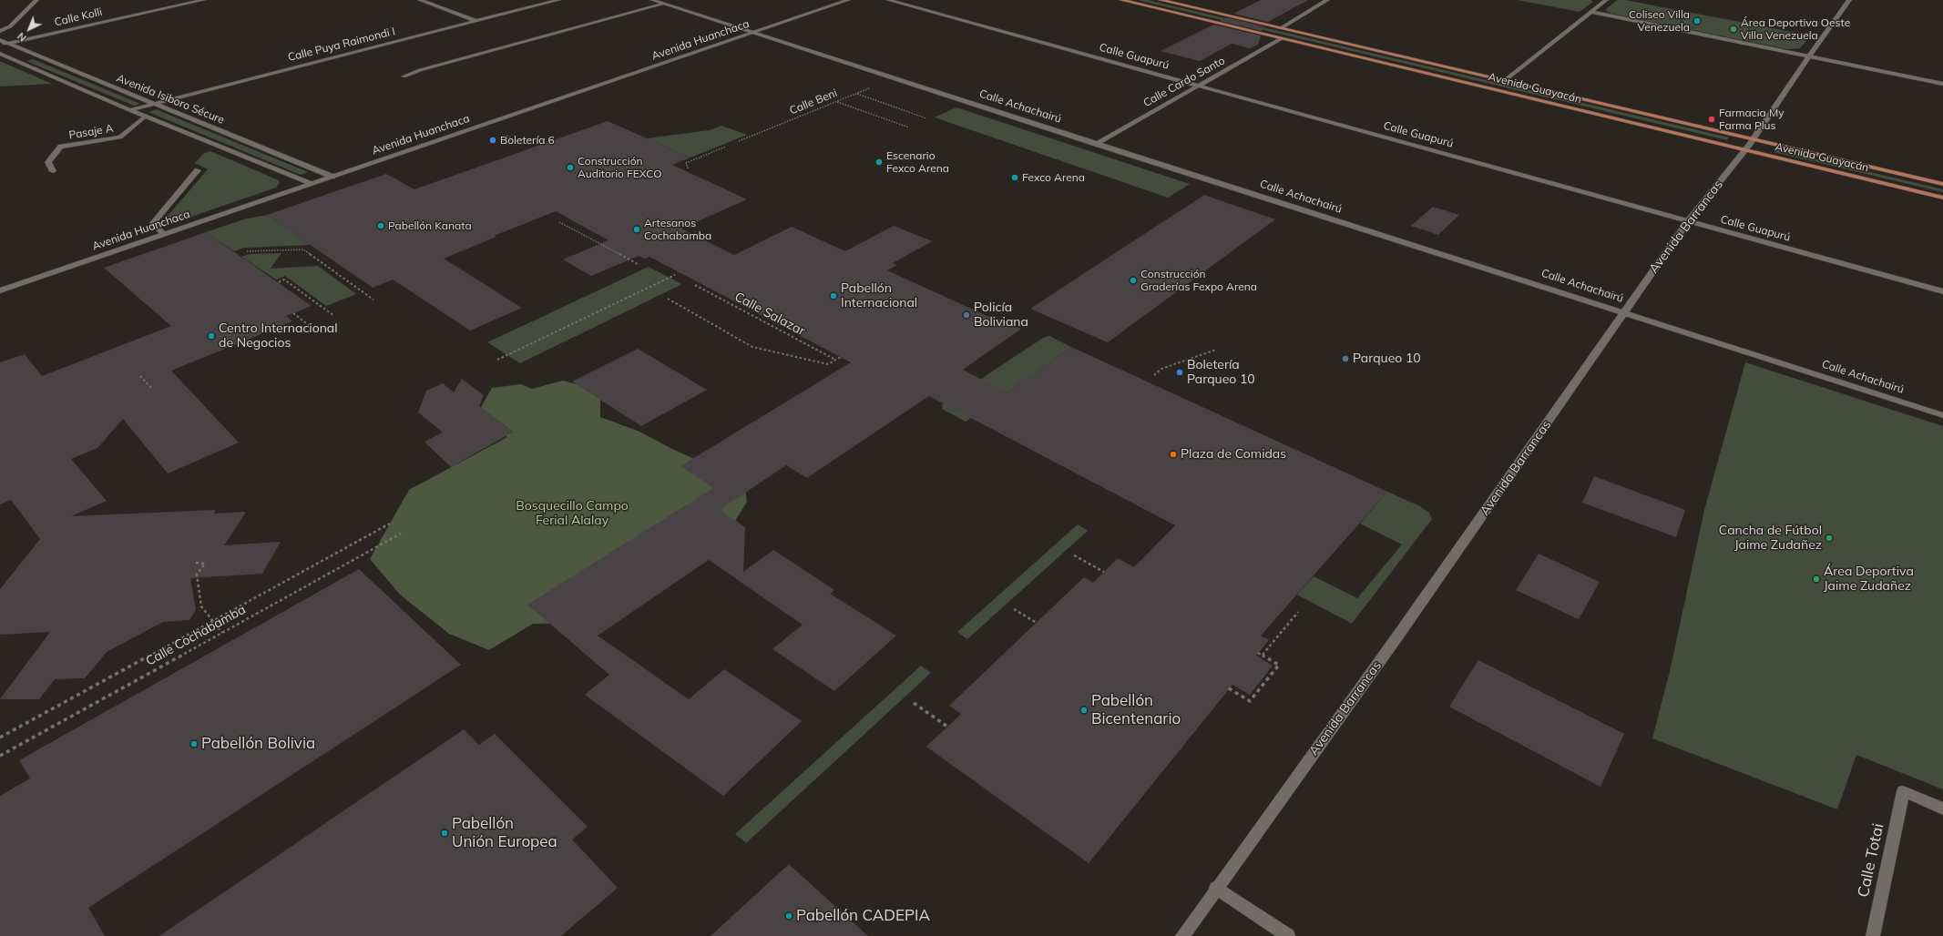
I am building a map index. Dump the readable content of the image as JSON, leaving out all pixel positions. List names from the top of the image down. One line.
{"streets":{"main road":["Avenida Guayacán"],"street":["Calle Kolli","Avenida Huanchaca","Calle Puya Raimondi I","Calle Guapurú","Calle Cardo Santo","Avenida Isiboro Sécure","Calle Achachairú","Pasaje A","Avenida Barrancas","Calle Totai"],"path":["Calle Beni","Calle Salazar","Calle Cochabamba"]},"crossings":[["Calle Kolli","Avenida Isiboro Sécure"],["Avenida Huanchaca","Avenida Isiboro Sécure"],["Avenida Huanchaca","Calle Achachairú"],["Calle Puya Raimondi I","Avenida Isiboro Sécure"],["Calle Guapurú","Calle Cardo Santo"],["Calle Guapurú","Avenida Barrancas"],["Calle Cardo Santo","Avenida Guayacán"],["Calle Cardo Santo","Calle Achachairú"],["Avenida Guayacán","Avenida Barrancas"],["Avenida Isiboro Sécure","Pasaje A"],["Calle Beni","Calle Achachairú"],["Calle Achachairú","Avenida Barrancas"]],"parks":["Bosquecillo Campo Ferial Alalay"],"places":["Coliseo Villa Venezuela","Área Deportiva Oeste Villa Venezuela","Farmacia My Farma Plus","Boletería 6","Escenario Fexco Arena","Construcción Auditorio FEXCO","Fexco Arena","Pabellón Kanata","Artesanos Cochabamba","Construcción Graderías Fexpo Arena","Pabellón Internacional","Policía Boliviana","Centro Internacional de Negocios","Parqueo 10","Boletería Parqueo 10","Plaza de Comidas","Cancha de Fútbol Jaime Zudañez","Área Deportiva Jaime Zudañez","Pabellón Bicentenario","Pabellón Bolivia","Pabellón Unión Europea","Pabellón CADEPIA"],"north":"bottom left"}
